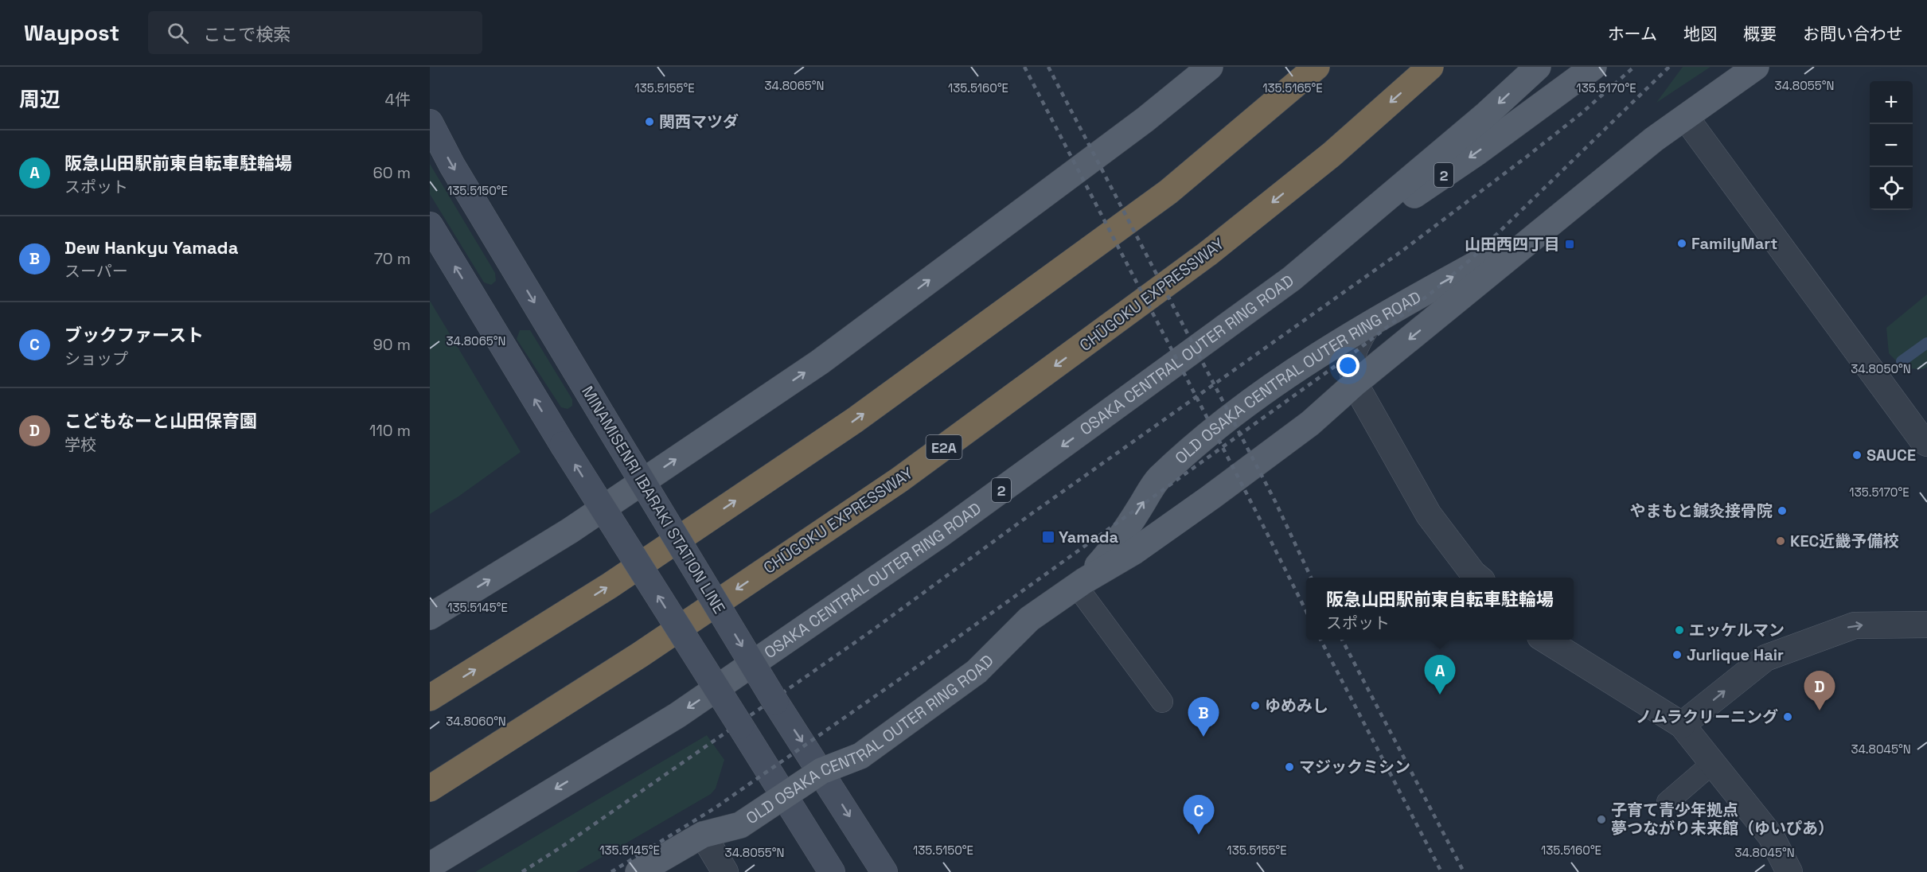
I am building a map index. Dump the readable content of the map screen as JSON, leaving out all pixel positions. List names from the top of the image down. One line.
{"streets":{"highway":["CHŪGOKU EXPRESSWAY","E2A"],"main road":["2","OSAKA CENTRAL OUTER RING ROAD","OLD OSAKA CENTRAL OUTER RING ROAD","MINAMISENRI IBARAKI STATION LINE"]},"crossings":[["2","OSAKA CENTRAL OUTER RING ROAD"],["OLD OSAKA CENTRAL OUTER RING ROAD","MINAMISENRI IBARAKI STATION LINE"]],"places":{"other":["関西マツダ","FamilyMart","SAUCE","やまもと鍼灸接骨院","KEC近畿予備校","エッケルマン","Jurlique Hair","ゆめみし","ノムラクリーニング","マジックミシン","子育て青少年拠点 夢つながり未来館（ゆいぴあ）"],"transit":["山田西四丁目","Yamada"]},"page":{"header":"Waypost","search":"ここで検索","nav":["ホーム","地図","概要","お問い合わせ"],"heading":["周辺","4件"],"map_buttons":["+","−"],"list":[{"mark":"A","name":"阪急山田駅前東自転車駐輪場","note":"スポット","value":"60 m"},{"mark":"B","name":"Dew Hankyu Yamada","note":"スーパー","value":"70 m"},{"mark":"C","name":"ブックファースト","note":"ショップ","value":"90 m"},{"mark":"D","name":"こどもなーと山田保育園","note":"学校","value":"110 m"}],"popup":["阪急山田駅前東自転車駐輪場","スポット"],"pins":["A","D","B","C"]},"coordinates":["34.8065°N","34.8055°N","135.5155°E","135.5160°E","135.5165°E","135.5170°E","135.5150°E","34.8050°N","135.5145°E","34.8060°N","34.8045°N"]}
